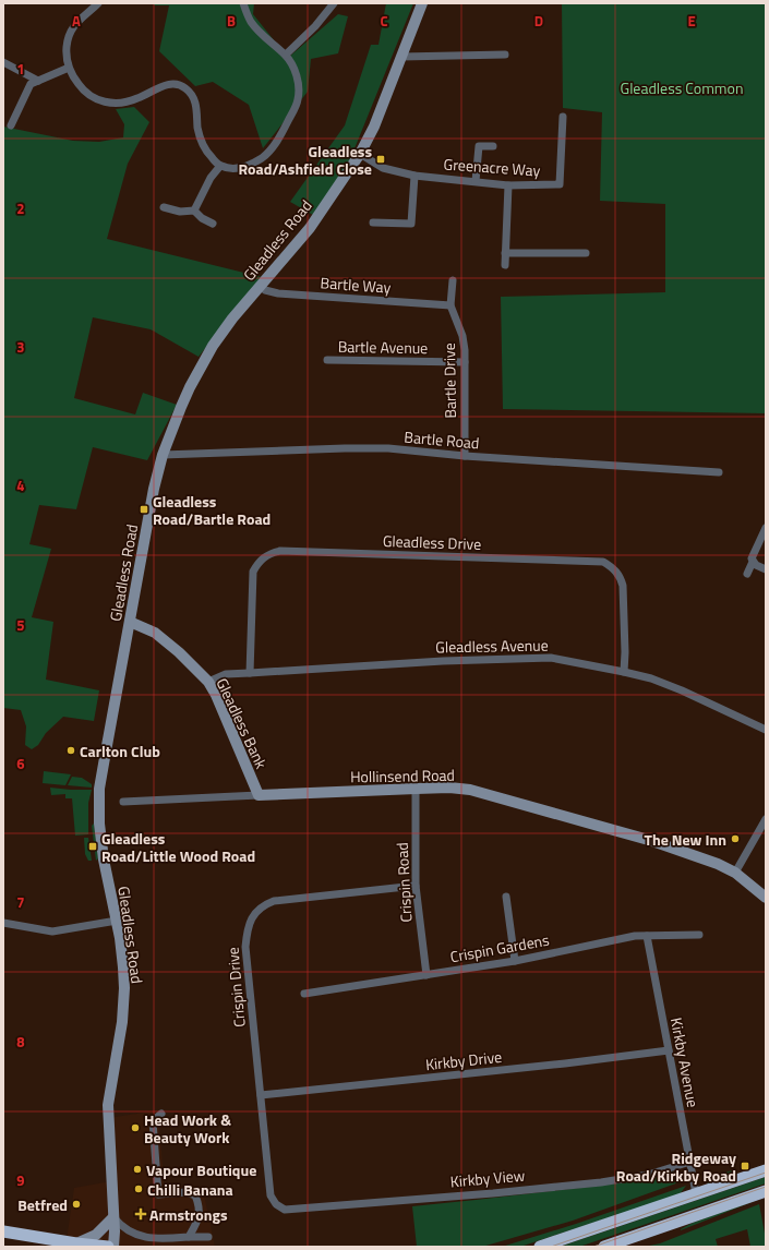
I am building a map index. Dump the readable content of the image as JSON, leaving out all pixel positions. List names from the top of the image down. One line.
{"streets":{"main road":["Gleadless Road","Gleadless Bank","Hollinsend Road"],"street":["Greenacre Way","Bartle Way","Bartle Avenue","Bartle Drive","Bartle Road","Gleadless Drive","Gleadless Avenue","Crispin Road","Crispin Gardens","Crispin Drive","Kirkby Drive","Kirkby Avenue","Kirkby View"]},"crossings":[["Greenacre Way","Gleadless Road"],["Gleadless Road","Bartle Way"],["Gleadless Road","Bartle Road"],["Gleadless Road","Gleadless Bank"],["Bartle Way","Bartle Drive"],["Bartle Avenue","Bartle Drive"],["Bartle Drive","Bartle Road"],["Gleadless Drive","Gleadless Avenue"],["Gleadless Avenue","Gleadless Bank"],["Gleadless Bank","Hollinsend Road"],["Hollinsend Road","Crispin Road"],["Crispin Road","Crispin Gardens"],["Crispin Road","Crispin Drive"],["Crispin Gardens","Kirkby Avenue"],["Crispin Drive","Kirkby Drive"],["Crispin Drive","Kirkby View"],["Kirkby Drive","Kirkby Avenue"],["Kirkby Avenue","Kirkby View"]],"parks":["Gleadless Common"],"places":{"transit":["Gleadless Road/Ashfield Close","Gleadless Road/Bartle Road","Gleadless Road/Little Wood Road","Ridgeway Road/Kirkby Road"],"other":["Carlton Club","The New Inn","Head Work & Beauty Work","Vapour Boutique","Chilli Banana","Betfred"],"health":["Armstrongs"]},"grid":{"columns":["A","B","C","D","E"],"rows":["1","2","3","4","5","6","7","8","9"]}}
